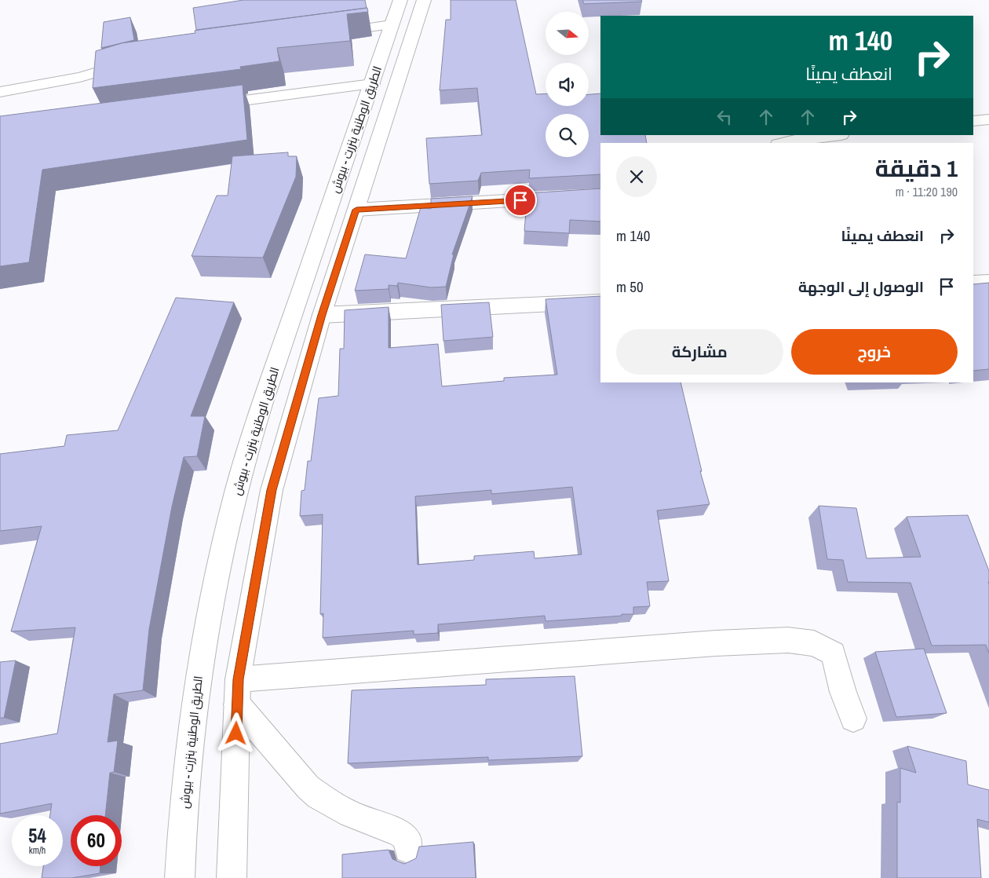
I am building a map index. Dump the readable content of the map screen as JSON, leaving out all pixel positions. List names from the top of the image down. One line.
{"streets":{"main road":["الطريق الوطنية بنزرت - ببوش"]},"north":"right","page":{"turn":["140 m","انعطف يمينًا"],"heading":["1 دقيقة","190 m · 11:20"],"list":[{"name":"انعطف يمينًا","value":"140 m"},{"name":"الوصول إلى الوجهة","value":"50 m"}],"buttons":["خروج","مشاركة"],"speed":"54 km/h","limit":"60"}}
